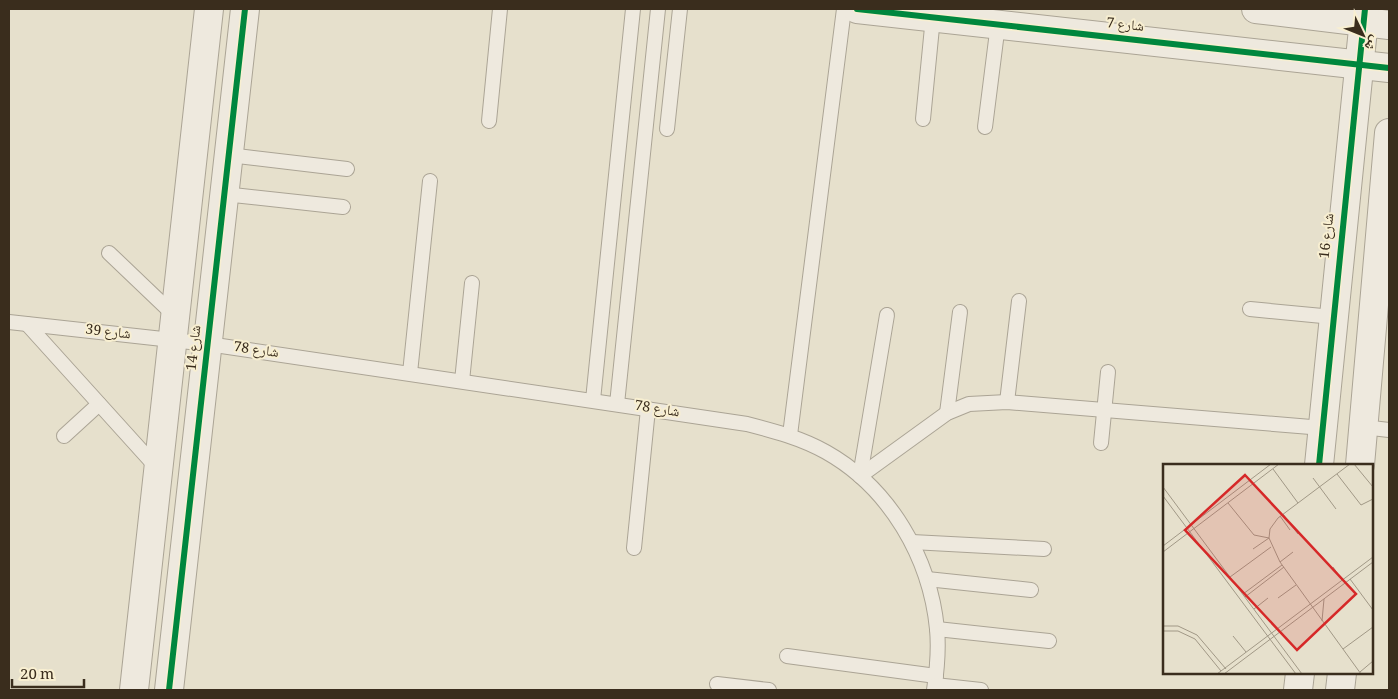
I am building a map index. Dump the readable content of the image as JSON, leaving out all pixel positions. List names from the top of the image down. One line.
{"streets":{"street":["شارع 7","شارع 16","شارع 14"],"lane":["شارع 39","شارع 78"]},"crossings":[["شارع 7","شارع 16"],["شارع 39","شارع 14"],["شارع 39","شارع 78"],["شارع 14","شارع 78"]],"scale_bar":"20 m","north":"bottom right"}
